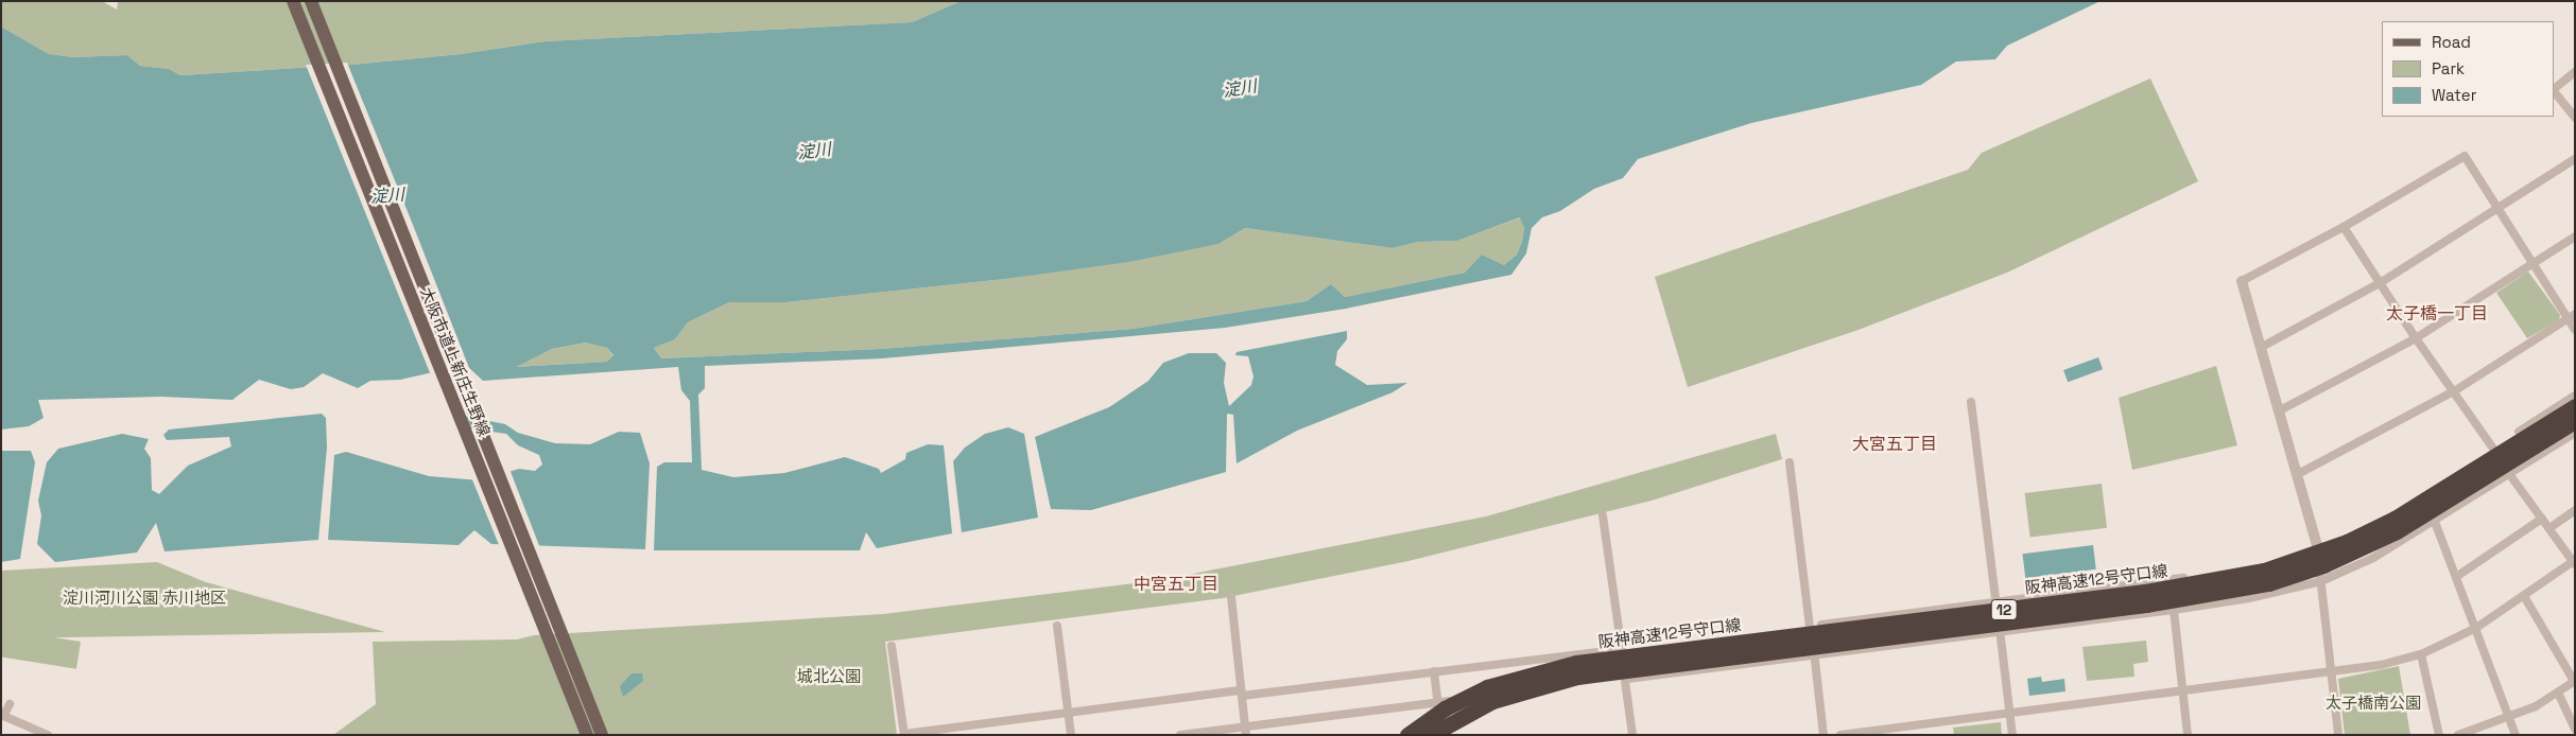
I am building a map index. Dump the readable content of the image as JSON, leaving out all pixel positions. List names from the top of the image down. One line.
{"streets":{"highway":["阪神高速12号守口線","12"],"main road":["大阪市道上新庄生野線"]},"districts":["太子橋一丁目","大宮五丁目","中宮五丁目"],"water":["淀川"],"parks":["淀川河川公園 赤川地区","城北公園","太子橋南公園"],"legend":["Road","Park","Water"]}
